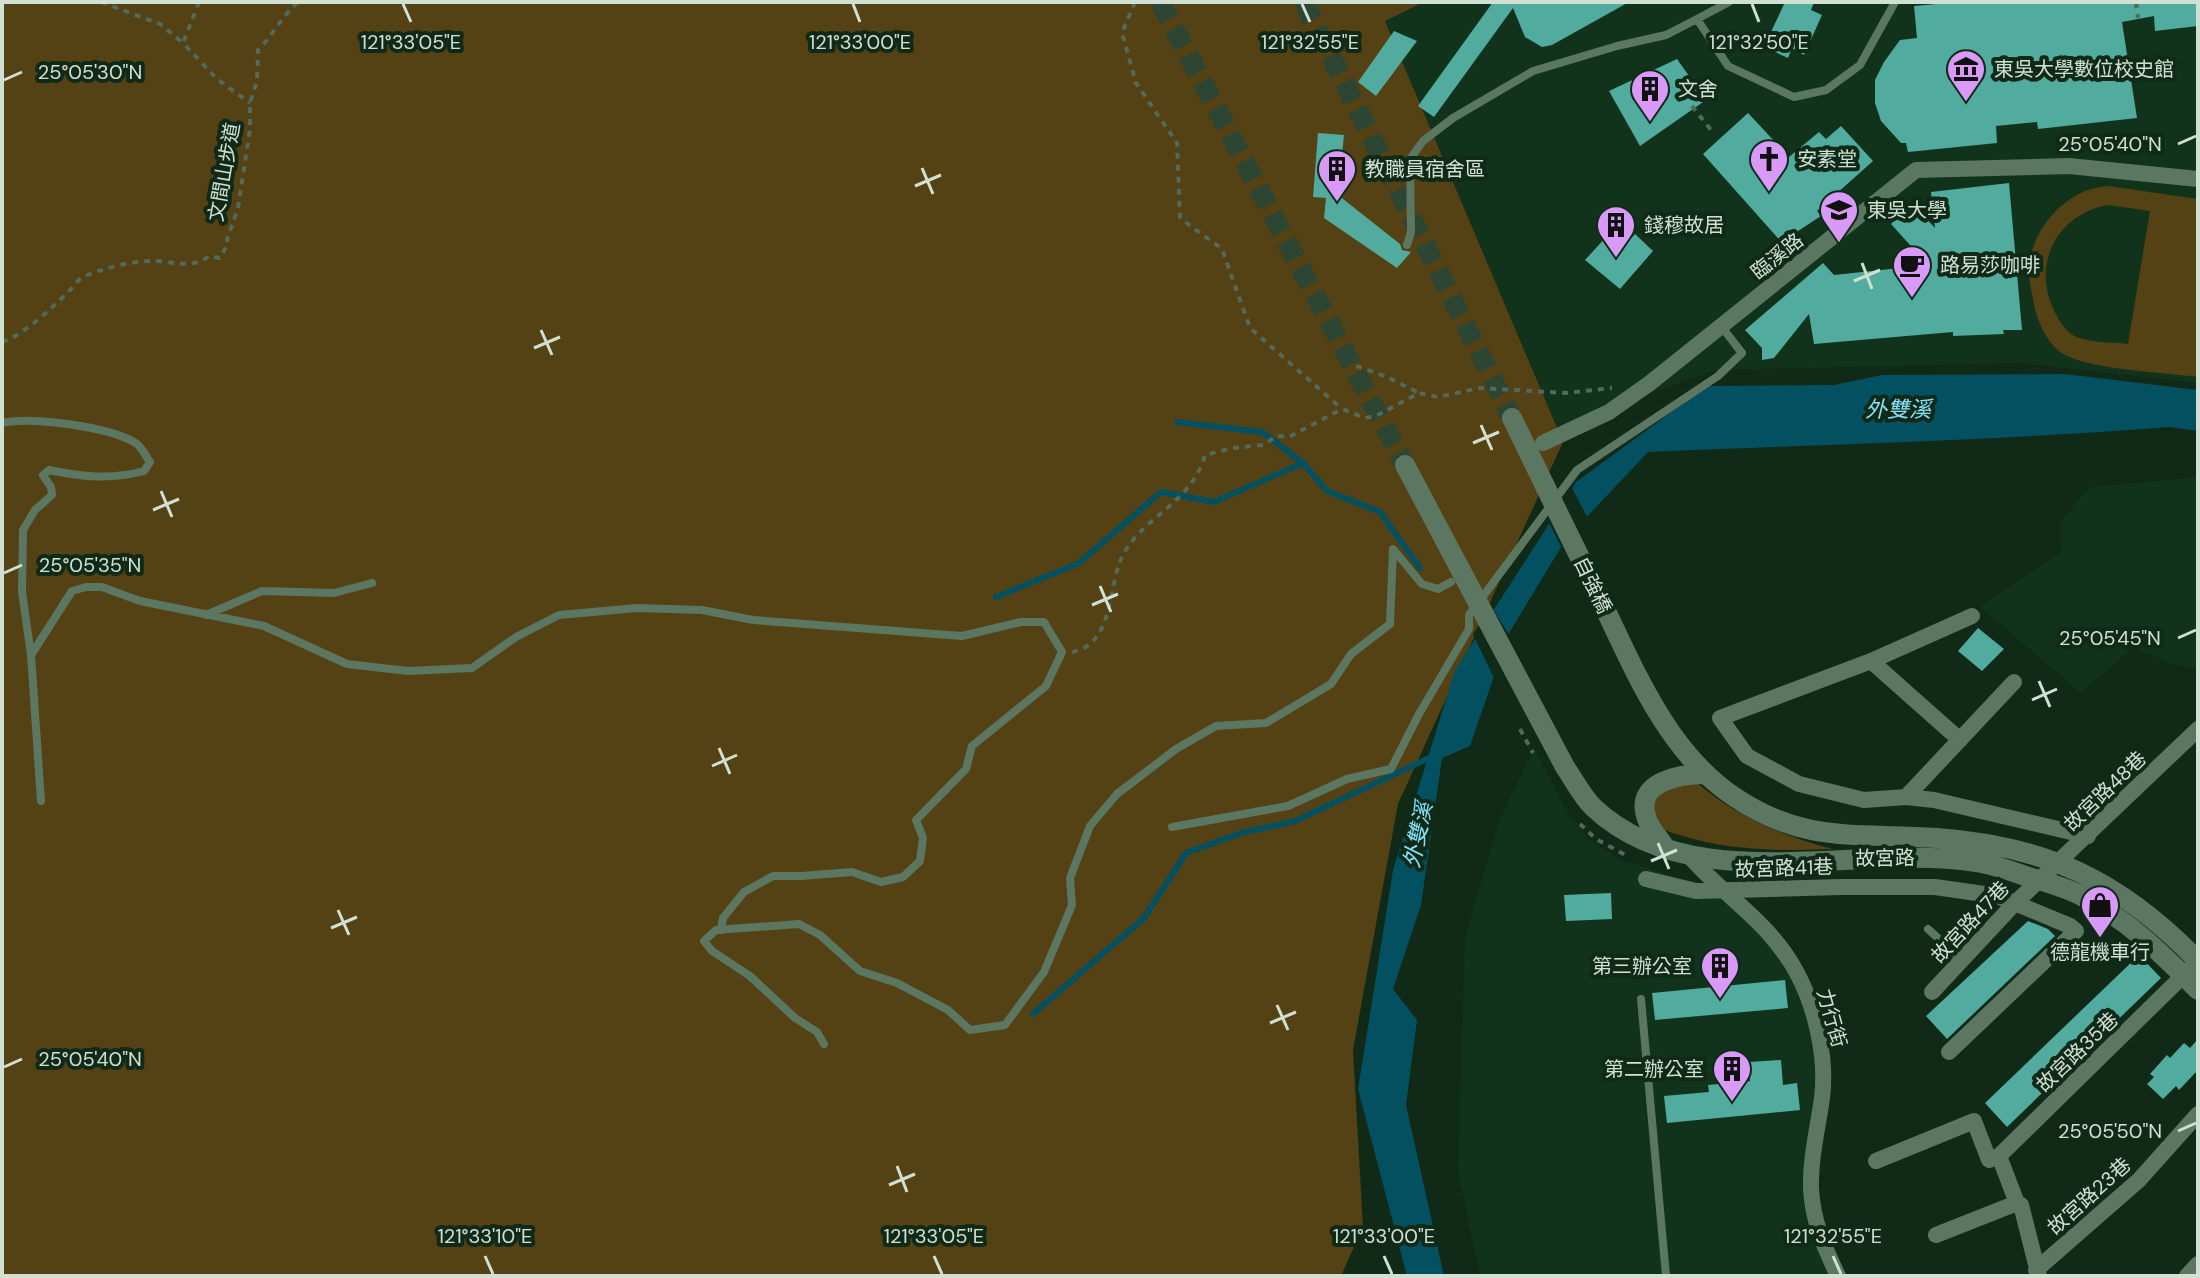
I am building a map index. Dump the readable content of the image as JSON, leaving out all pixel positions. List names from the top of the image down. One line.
{"streets":{"main road":["自強橋","故宮路"],"street":["臨溪路","故宮路48巷","故宮路41巷","故宮路47巷","力行街","故宮路35巷","故宮路23巷"],"path":["文間山步道"]},"crossings":[["自強橋","故宮路"],["故宮路48巷","故宮路"],["故宮路48巷","故宮路47巷"],["故宮路","故宮路47巷"],["故宮路","力行街"],["故宮路","故宮路35巷"],["故宮路41巷","故宮路47巷"]],"water":["外雙溪"],"places":{"museum":["東吳大學數位校史館"],"building":["文舍","教職員宿舍區","錢穆故居","第三辦公室","第二辦公室"],"church":["安素堂"],"school or university":["東吳大學"],"cafe":["路易莎咖啡"],"shop":["德龍機車行"]},"coordinates":["121°33'05\"E","121°33'00\"E","121°32'55\"E","121°32'50\"E","25°05'30\"N","25°05'40\"N","25°05'35\"N","25°05'45\"N","25°05'50\"N","121°33'10\"E"]}
